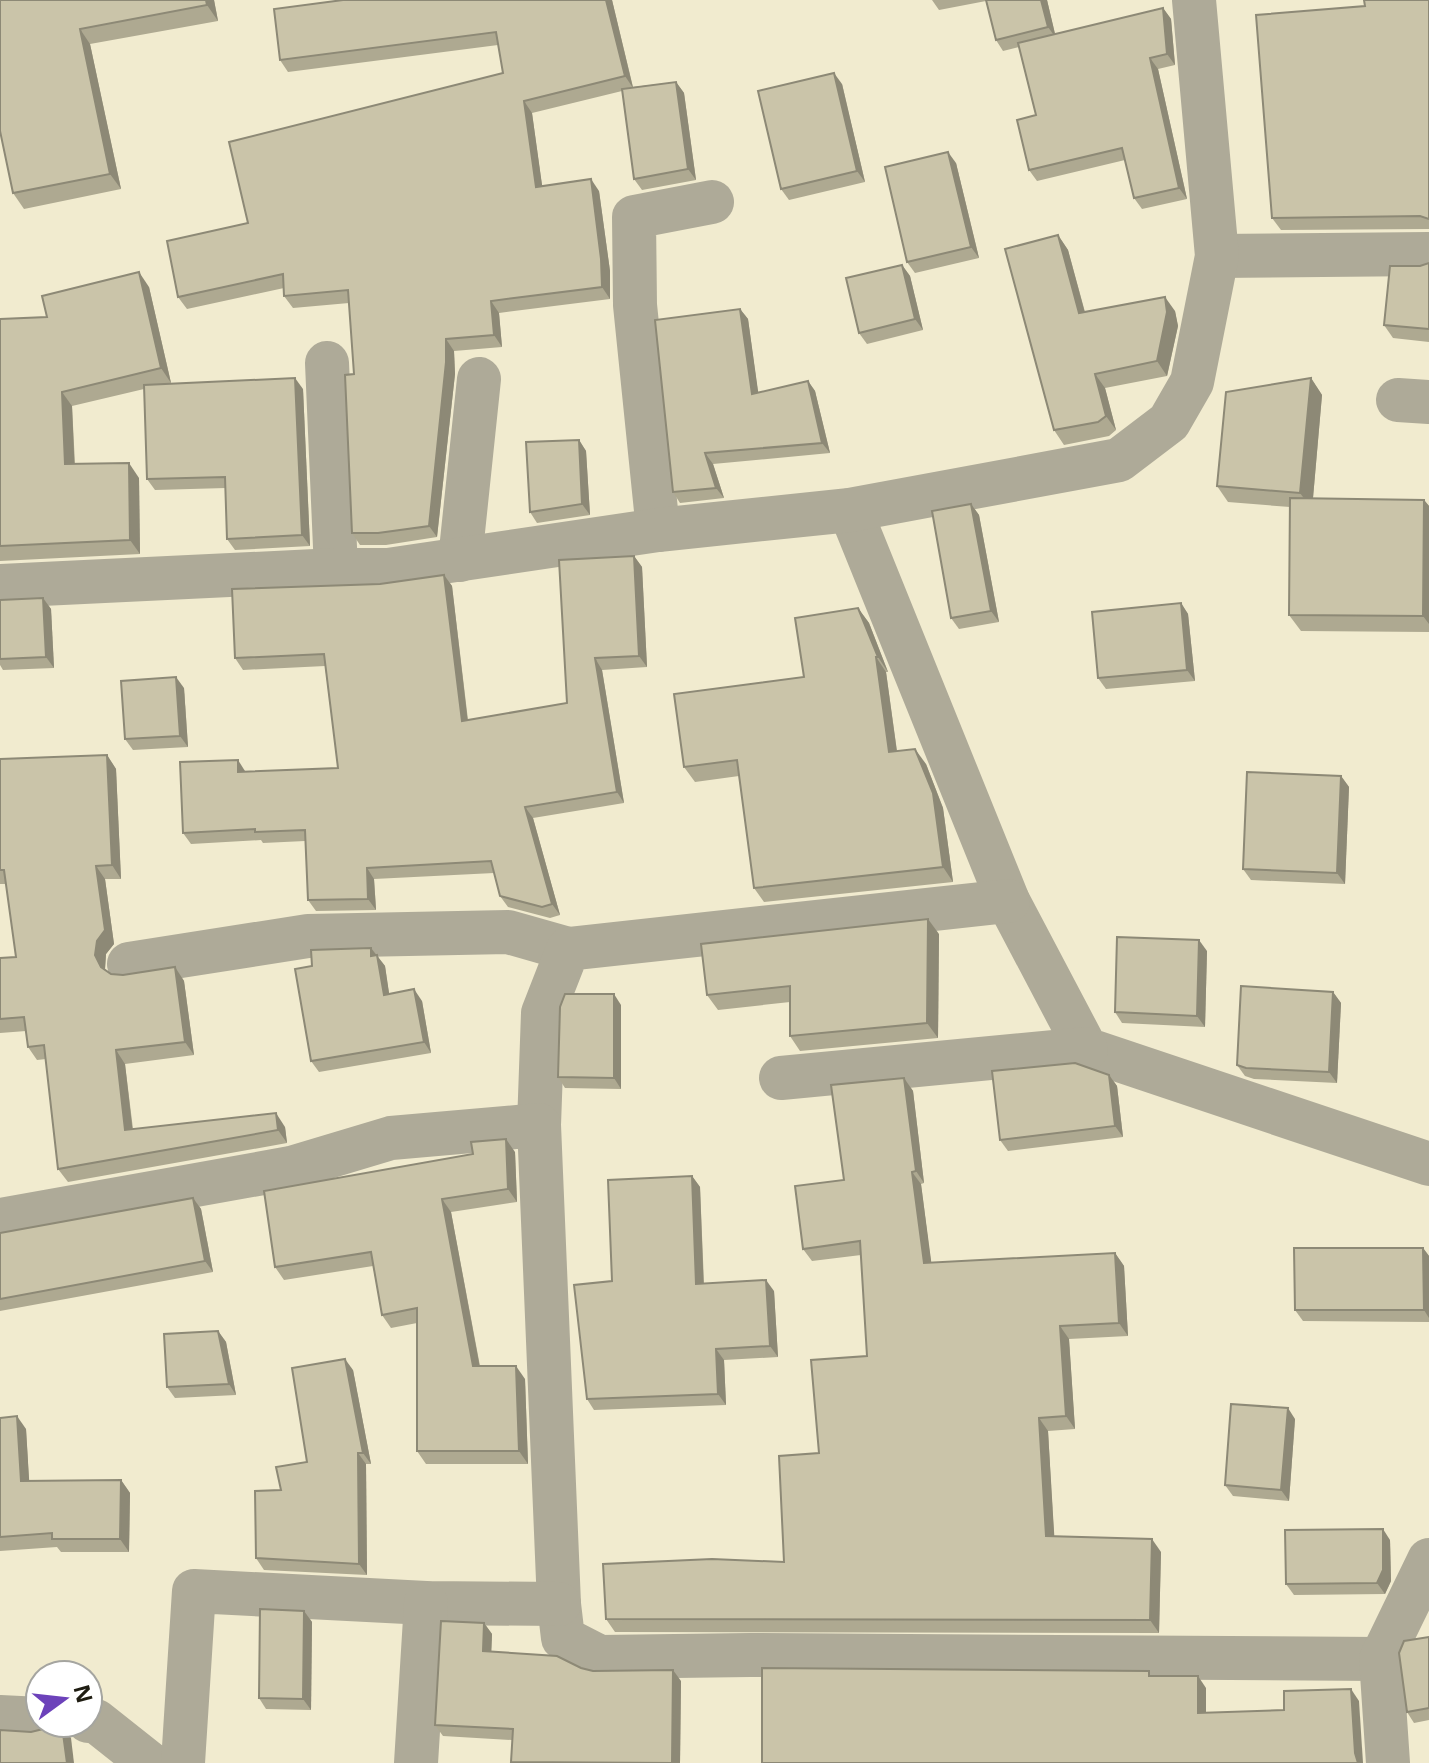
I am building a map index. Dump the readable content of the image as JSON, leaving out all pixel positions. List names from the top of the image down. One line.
{"north":"right"}
